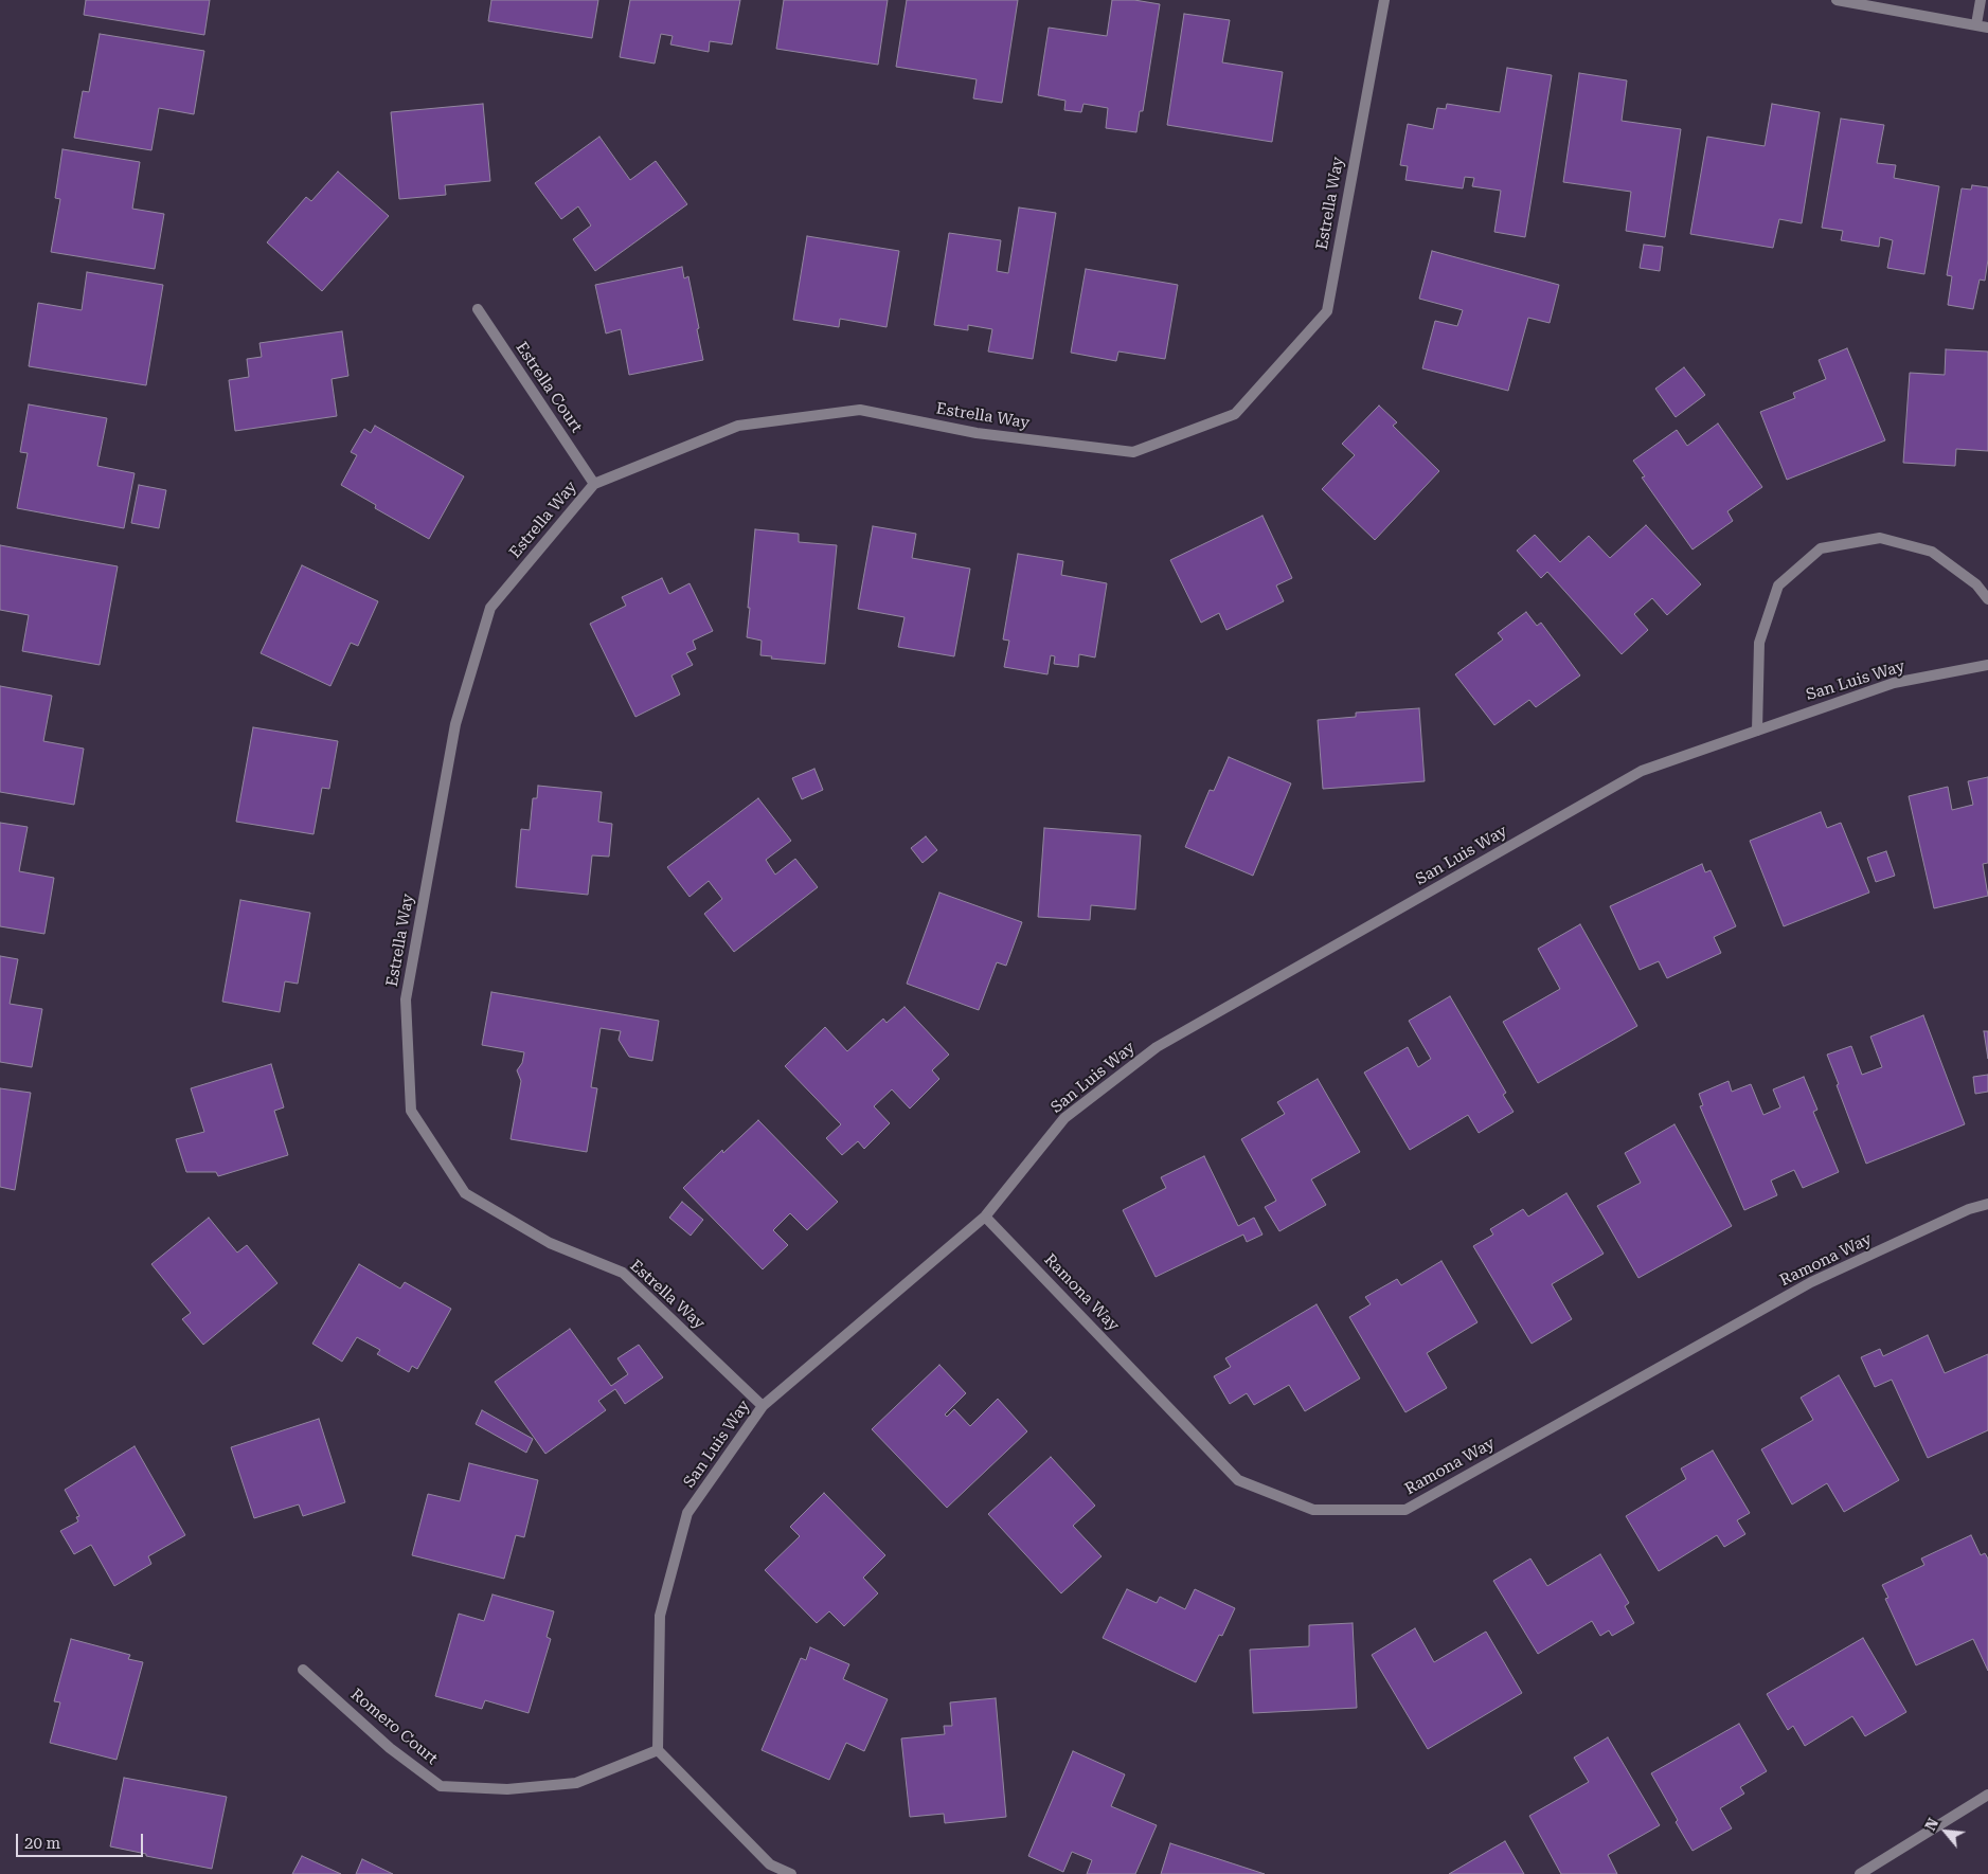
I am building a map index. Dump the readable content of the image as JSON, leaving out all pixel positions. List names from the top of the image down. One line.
{"streets":{"street":["Estrella Way","Estrella Court","San Luis Way","Ramona Way","Romero Court"]},"crossings":[["Estrella Way","Estrella Court"],["Estrella Way","San Luis Way"],["San Luis Way","Ramona Way"],["San Luis Way","Romero Court"]],"scale_bar":"20 m","north":"top left"}
